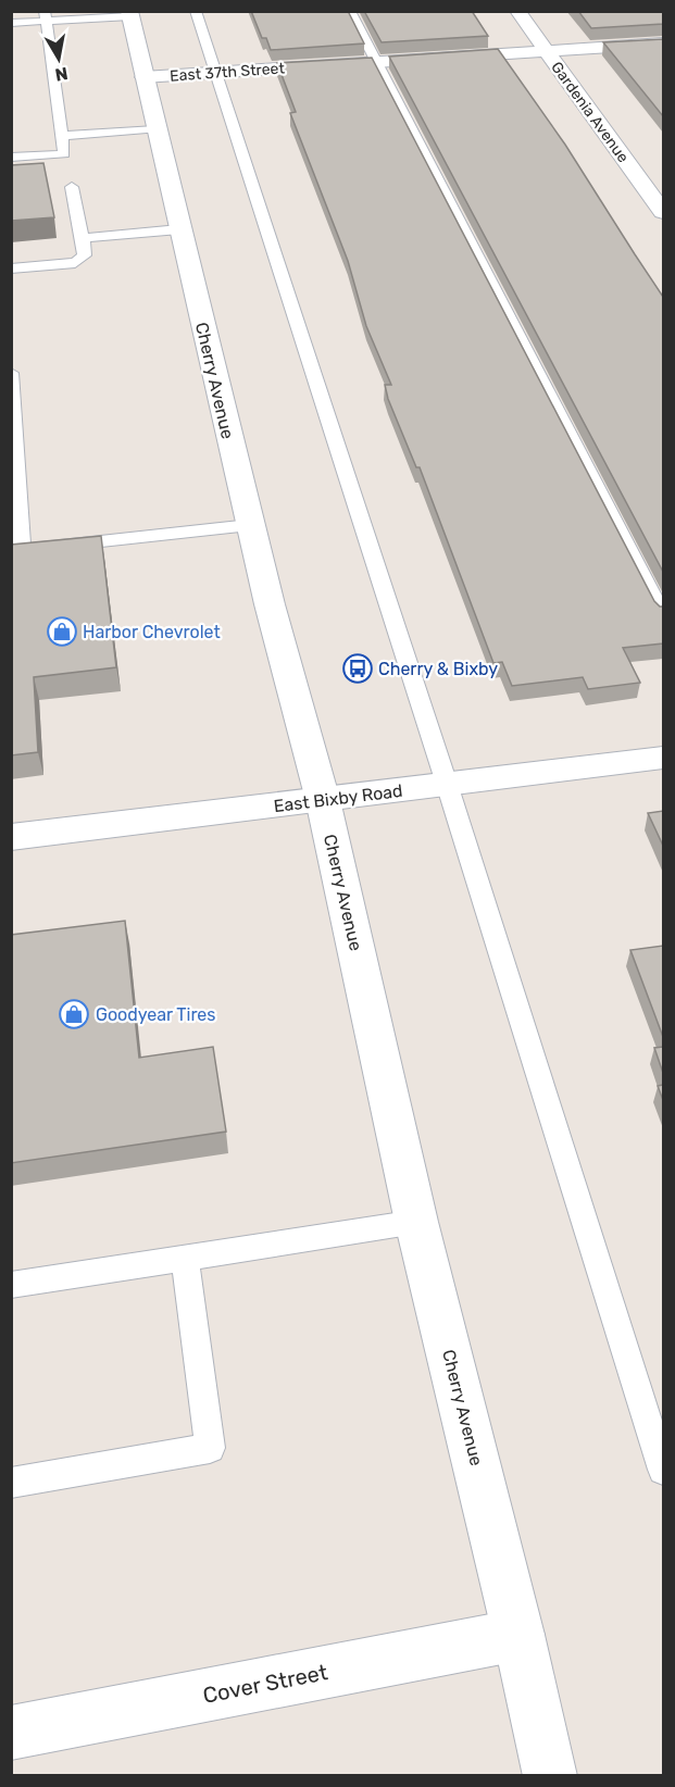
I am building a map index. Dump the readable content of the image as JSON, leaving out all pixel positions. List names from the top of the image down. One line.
{"streets":{"main road":["East 37th Street","Gardenia Avenue","Cherry Avenue","East Bixby Road","Cover Street"]},"crossings":[["East 37th Street","Gardenia Avenue"],["East 37th Street","Cherry Avenue"],["Cherry Avenue","East Bixby Road"],["Cherry Avenue","Cover Street"]],"places":{"shop":["Harbor Chevrolet","Goodyear Tires"],"bus stop":["Cherry & Bixby"]},"north":"bottom"}
